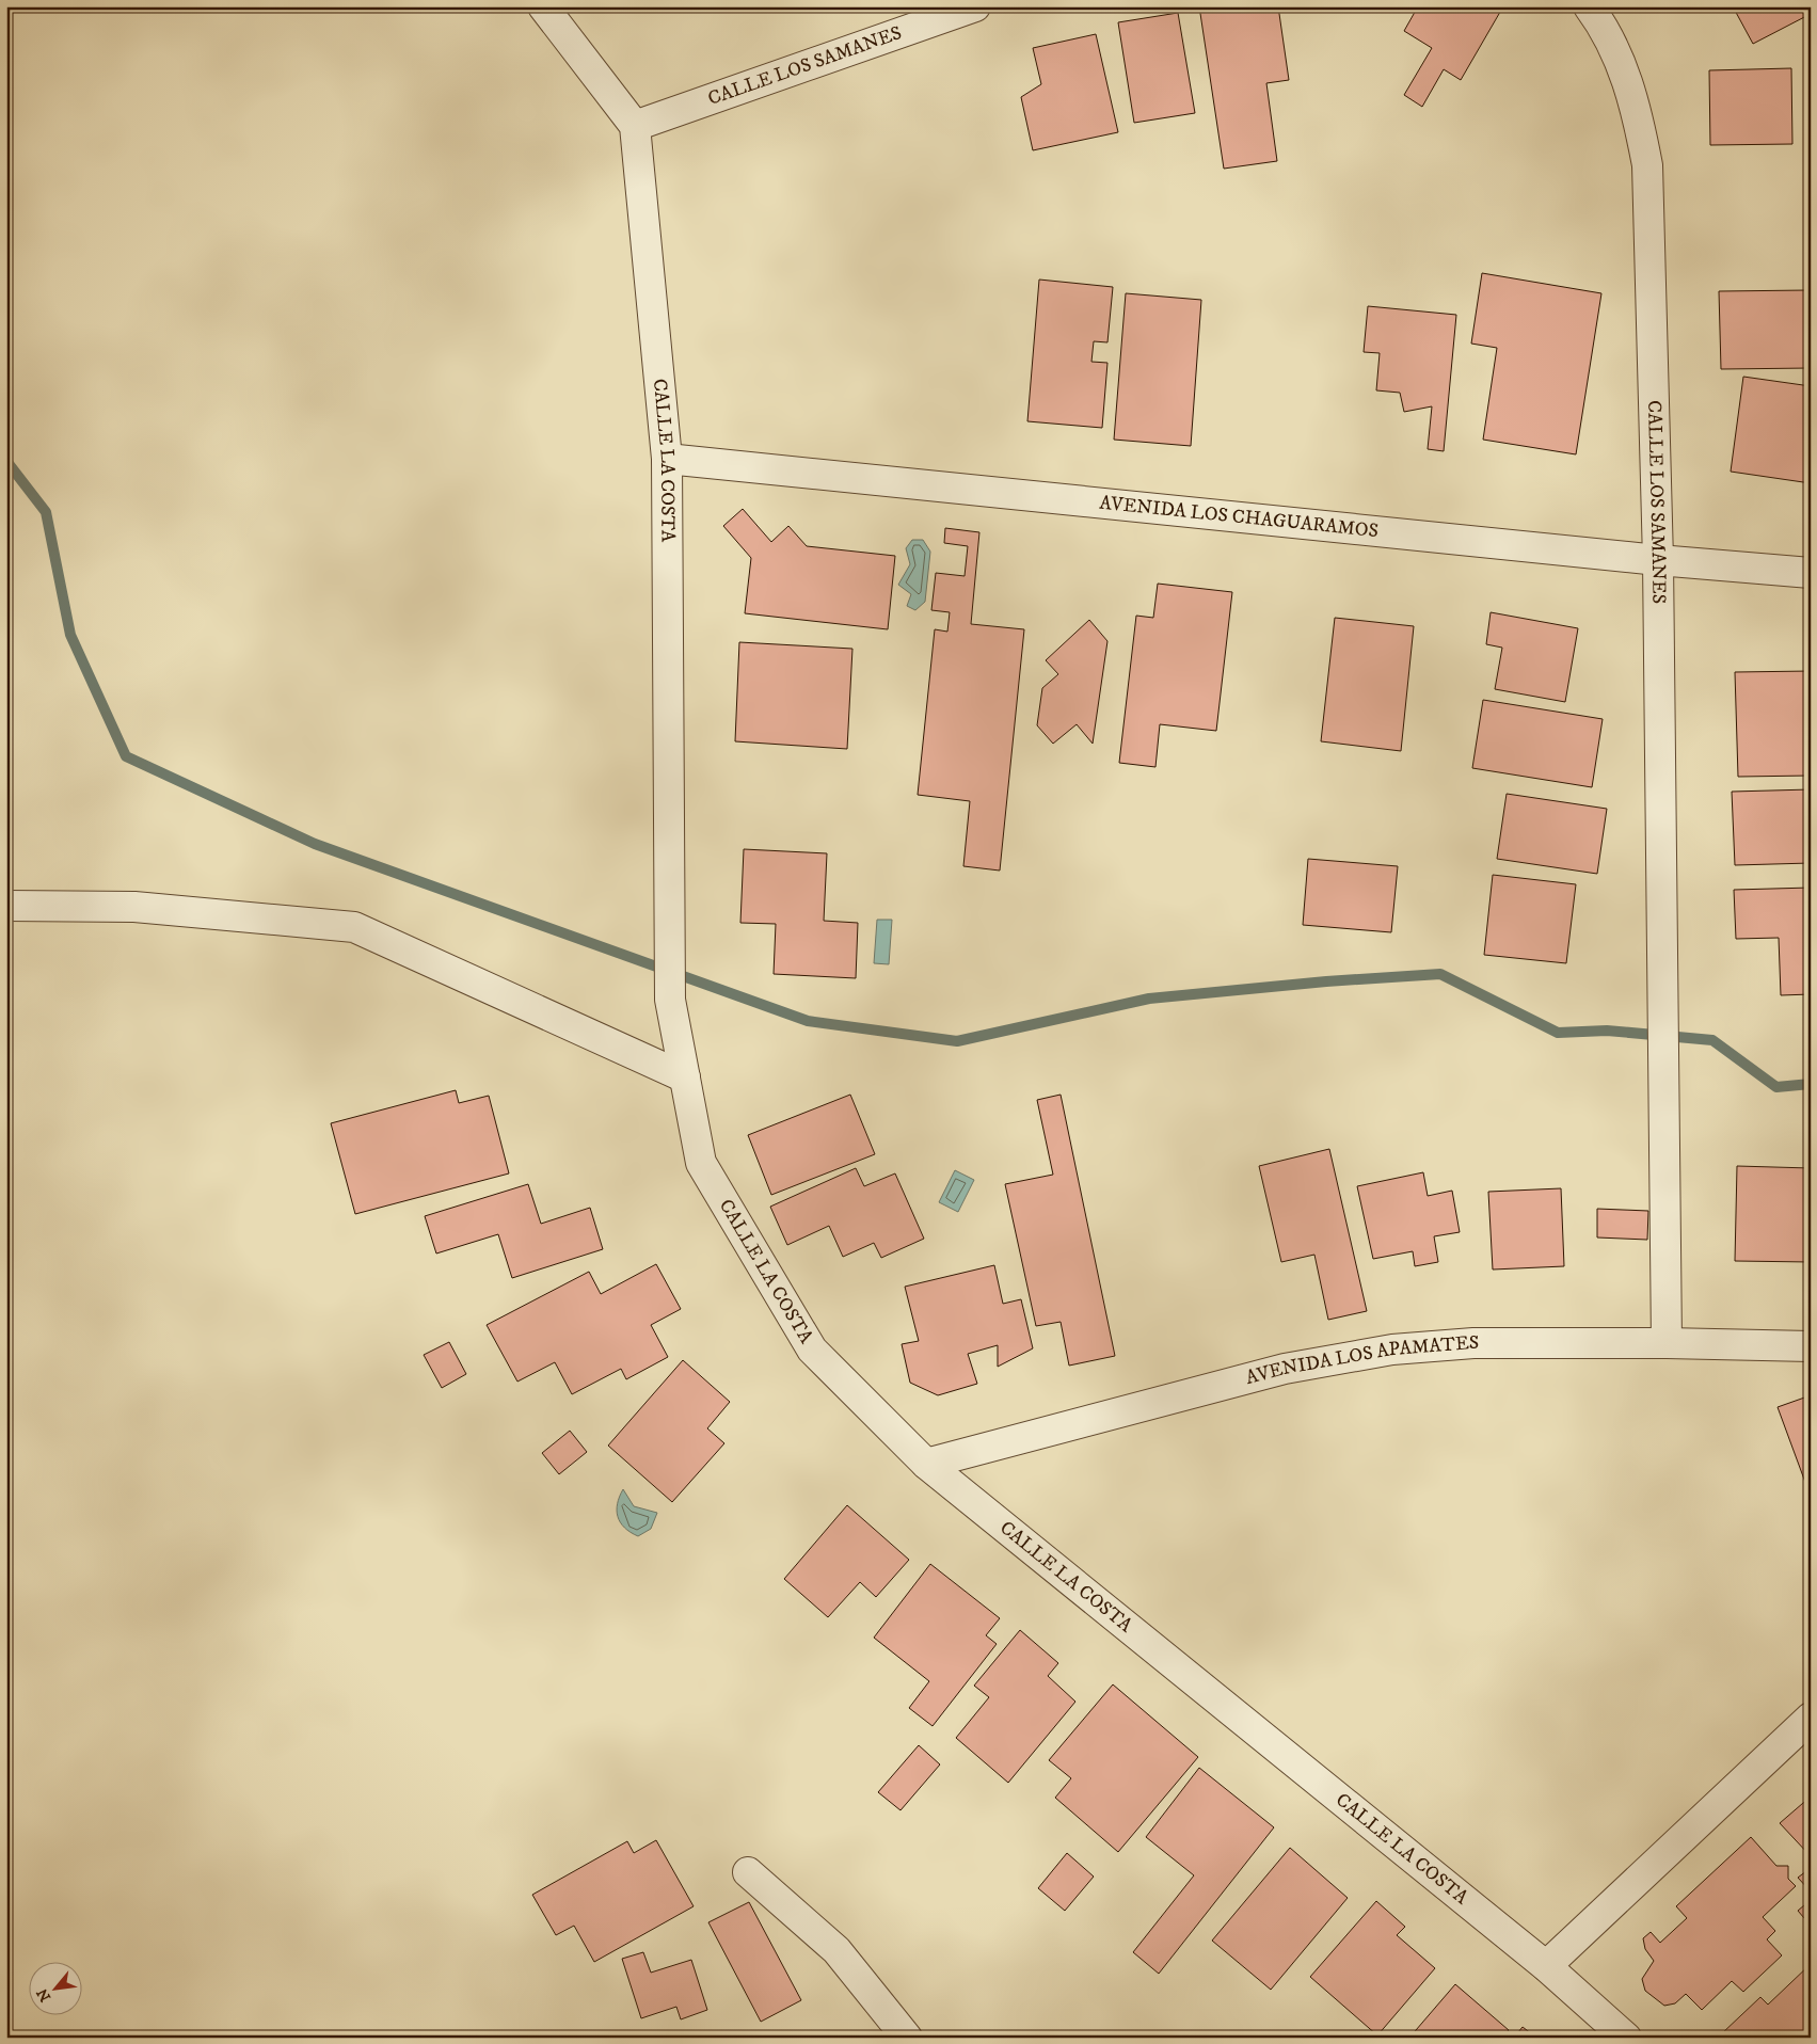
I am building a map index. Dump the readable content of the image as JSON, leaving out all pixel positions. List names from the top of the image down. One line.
{"streets":{"street":["CALLE LOS SAMANES","CALLE LA COSTA","AVENIDA LOS CHAGUARAMOS","AVENIDA LOS APAMATES"]},"crossings":[["CALLE LOS SAMANES","CALLE LA COSTA"],["CALLE LOS SAMANES","AVENIDA LOS CHAGUARAMOS"],["CALLE LOS SAMANES","AVENIDA LOS APAMATES"],["CALLE LA COSTA","AVENIDA LOS CHAGUARAMOS"],["CALLE LA COSTA","AVENIDA LOS APAMATES"]],"north":"bottom left"}
